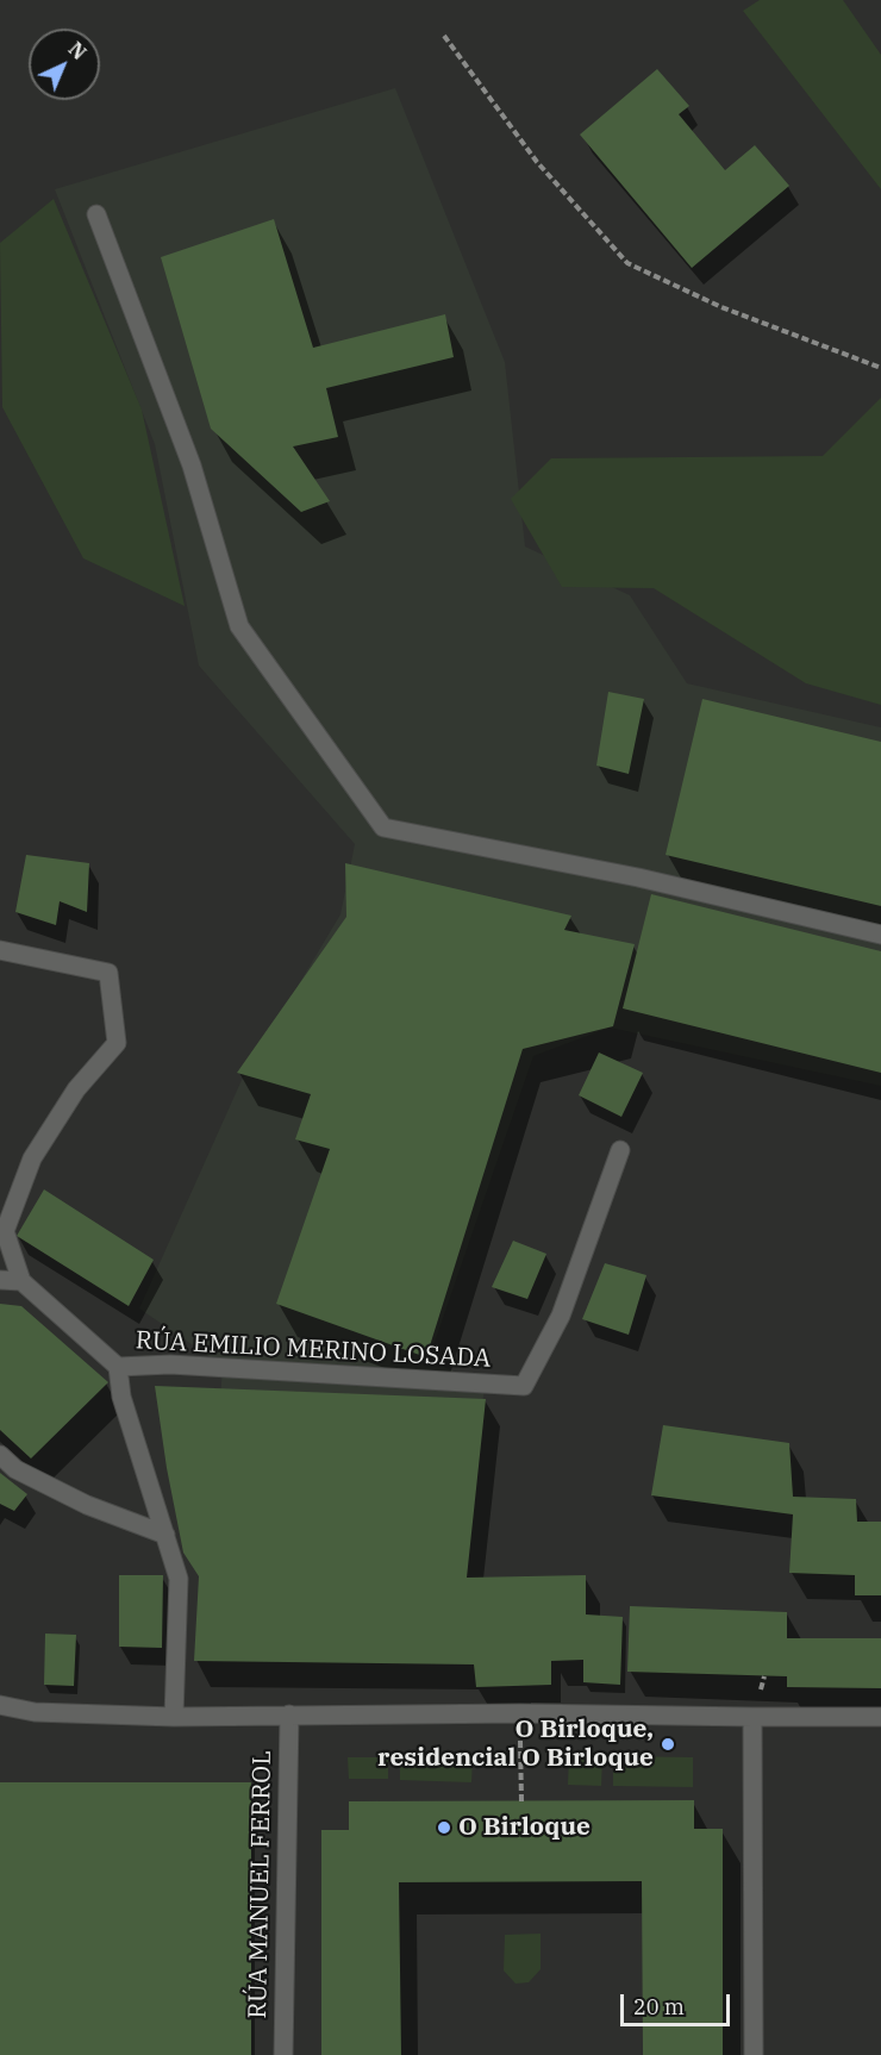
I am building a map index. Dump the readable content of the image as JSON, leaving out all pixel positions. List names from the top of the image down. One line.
{"streets":{"street":["RÚA EMILIO MERINO LOSADA","RÚA MANUEL FERROL"]},"places":["O Birloque, residencial O Birloque","O Birloque"],"scale_bar":"20 m","north":"top right"}
